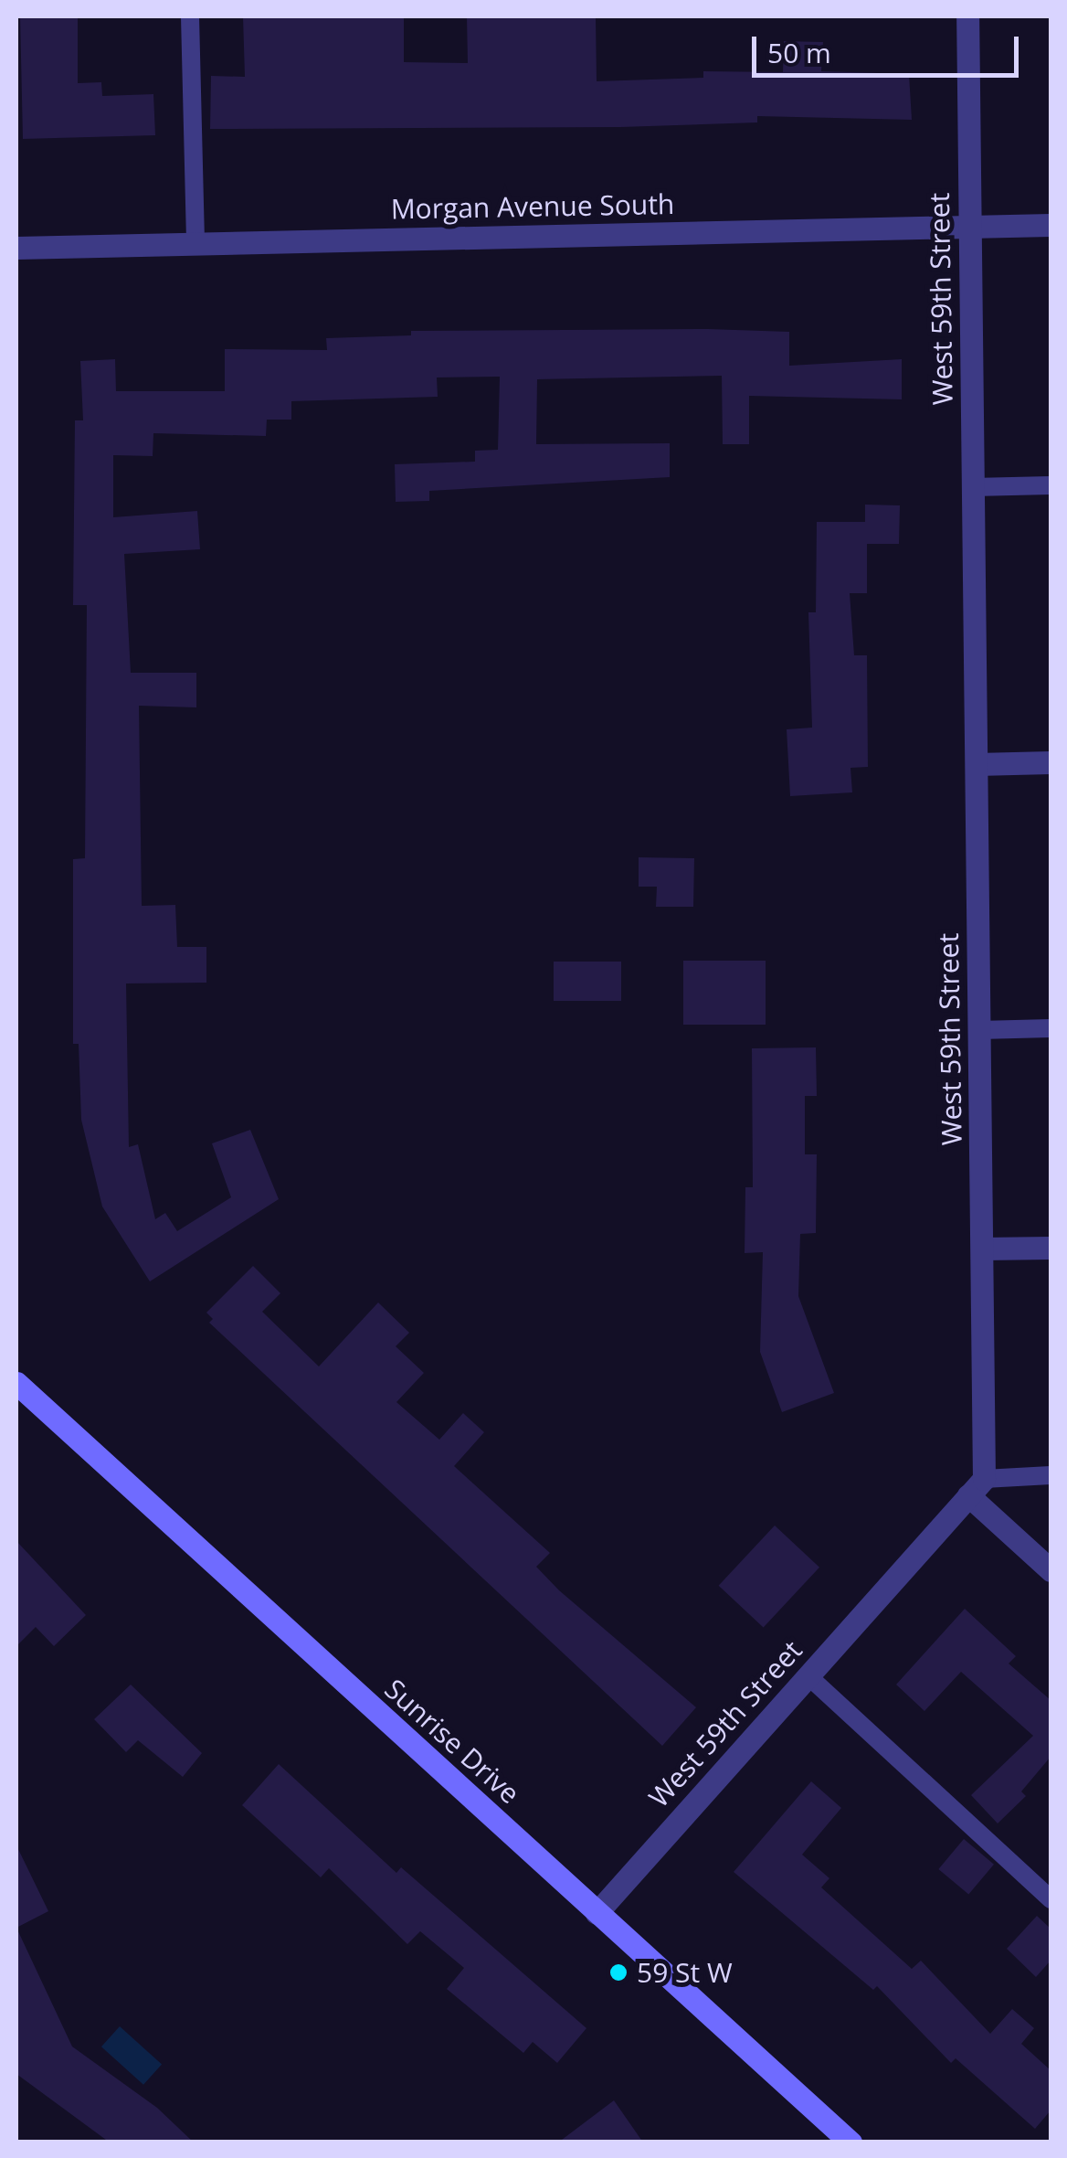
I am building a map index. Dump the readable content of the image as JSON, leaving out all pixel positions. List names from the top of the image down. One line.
{"streets":{"street":["Morgan Avenue South","West 59th Street","Sunrise Drive"]},"crossings":[["Morgan Avenue South","West 59th Street"],["West 59th Street","Sunrise Drive"]],"places":["59 St W"],"scale_bar":"50 m"}
